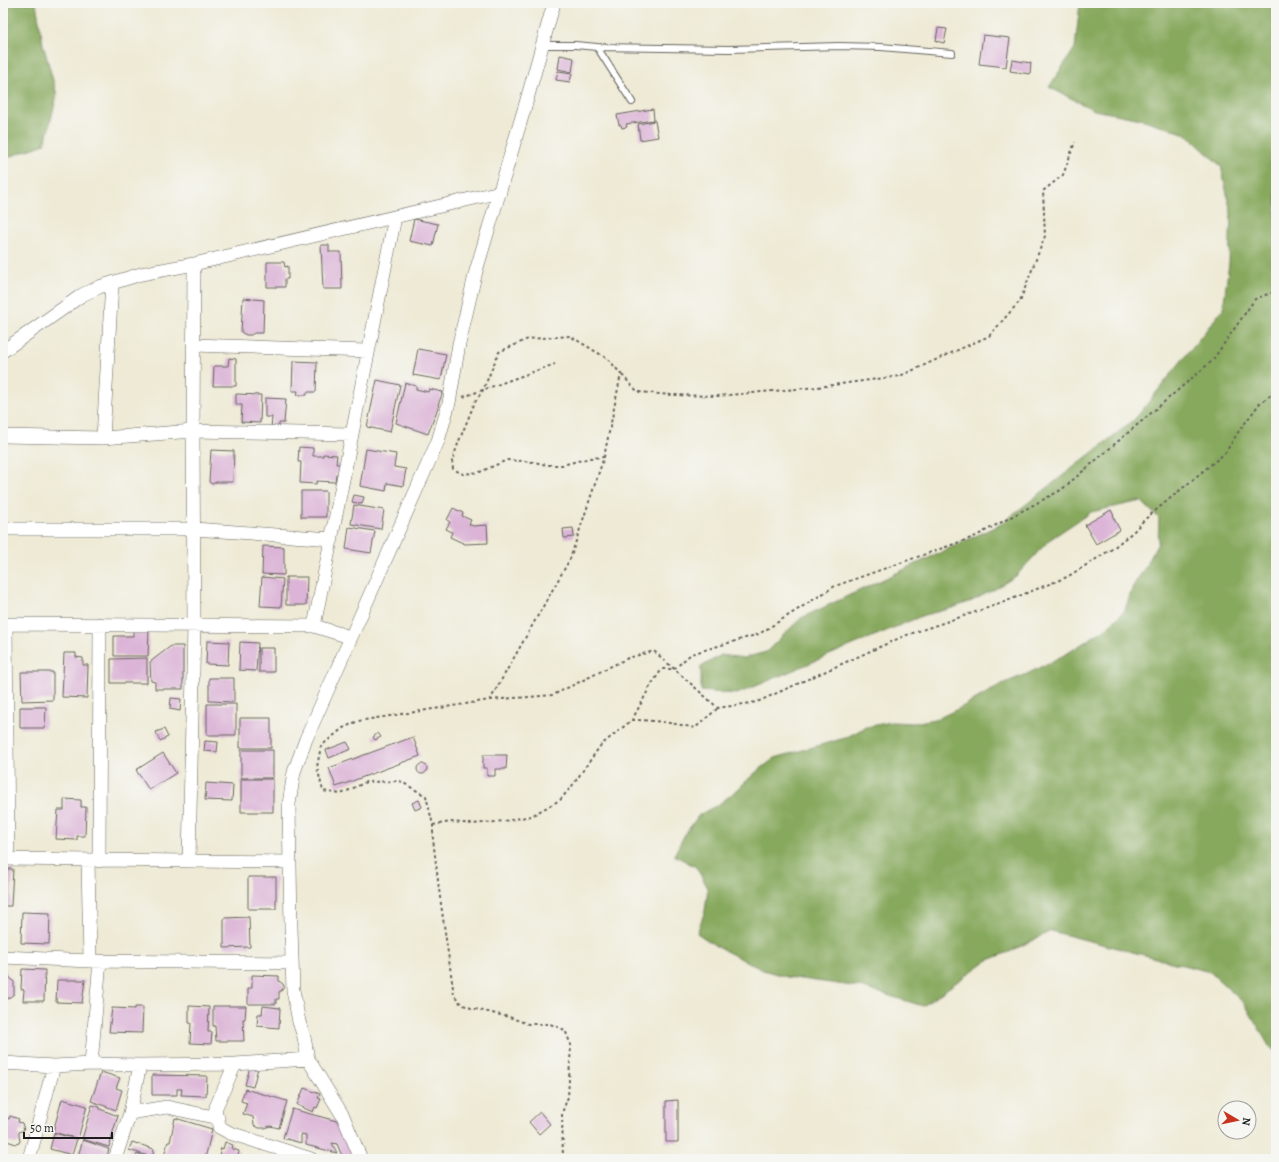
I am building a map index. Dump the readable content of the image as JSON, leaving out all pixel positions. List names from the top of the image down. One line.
{"scale_bar":"50 m","north":"right"}
